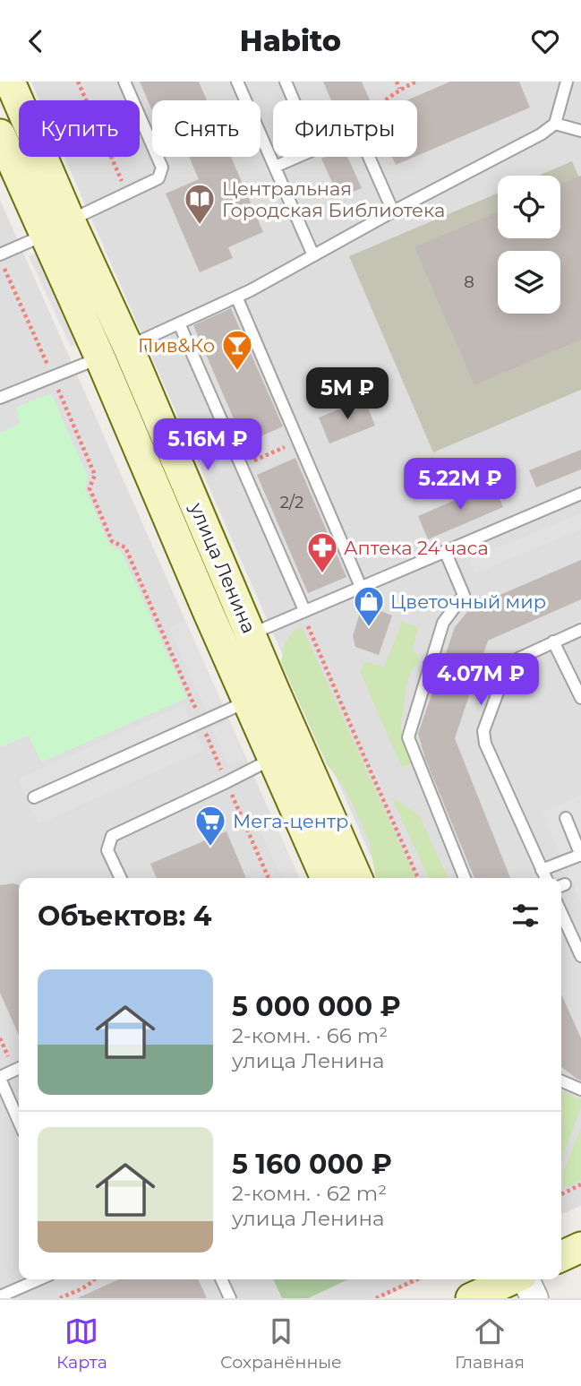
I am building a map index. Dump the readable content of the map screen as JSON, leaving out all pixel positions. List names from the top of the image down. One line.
{"streets":{"main road":["улица Ленина"]},"places":{"library":["Центральная Городская Библиотека"],"bar":["Пив&Ко"],"pharmacy":["Аптека 24 часа"],"shop":["Цветочный мир"],"supermarket":["Мега-центр"]},"house_numbers":["8","2/2"],"page":{"header":"Habito","chip":["Купить","Снять","Фильтры"],"price":["5M ₽","5.16M ₽","5.22M ₽","4.07M ₽"],"heading":"Объектов: 4","list":[{"name":"5 000 000 ₽","note":"2-комн. · 66 m² · улица Ленина"},{"name":"5 160 000 ₽","note":"2-комн. · 62 m² · улица Ленина"}],"tabs":["Карта","Сохранённые","Главная"]}}
